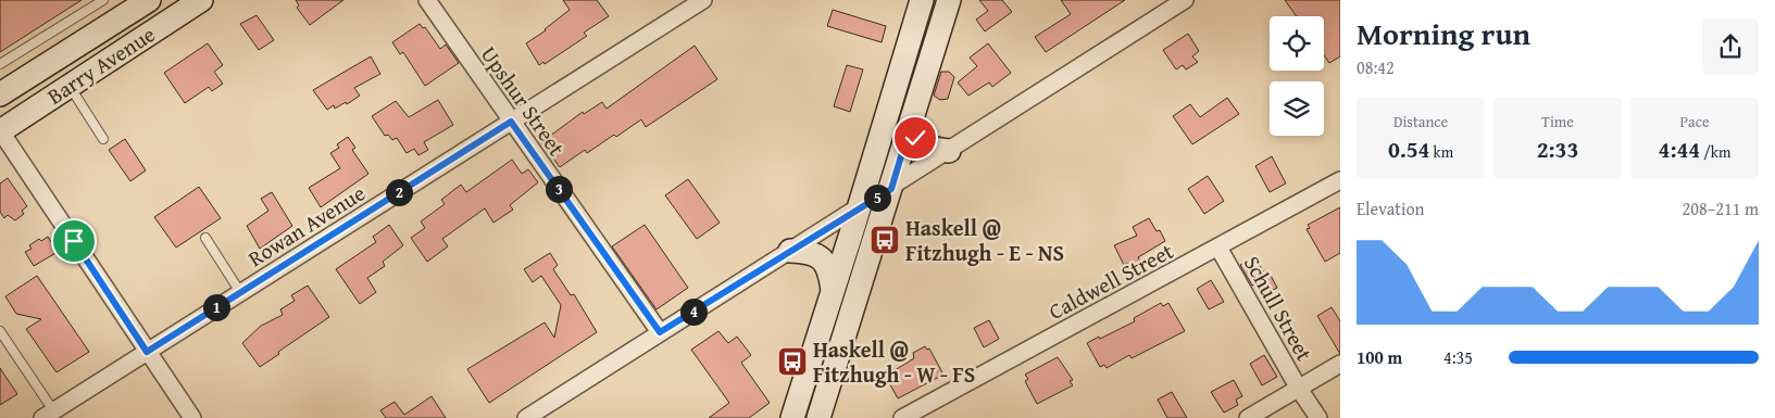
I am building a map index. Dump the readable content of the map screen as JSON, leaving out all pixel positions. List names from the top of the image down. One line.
{"streets":{"main road":["Barry Avenue"],"street":["Upshur Street","Rowan Avenue","Caldwell Street","Schull Street"]},"crossings":[["Upshur Street","Rowan Avenue"],["Caldwell Street","Schull Street"]],"places":{"bus stop":["Haskell @ Fitzhugh - E - NS","Haskell @ Fitzhugh - W - FS"]},"page":{"heading":["Morning run","08:42"],"stats":[["Distance","0.54 km"],["Time","2:33"],["Pace","4:44 /km"]],"pins":["3","2","5","1","4"],"chart":["Elevation","208–211 m"],"list":[{"name":"100 m","note":"4:35"}]}}
